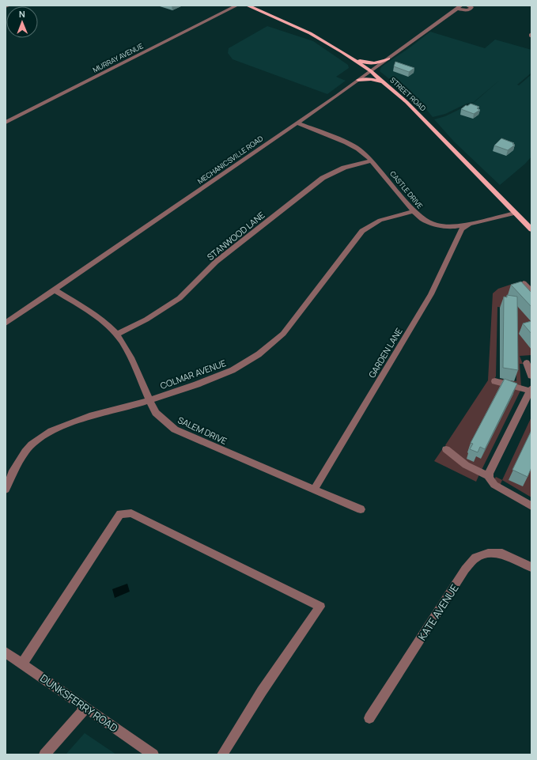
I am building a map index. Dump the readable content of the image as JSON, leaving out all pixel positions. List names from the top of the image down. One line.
{"streets":{"main road":["STREET ROAD"],"street":["MURRAY AVENUE","MECHANICSVILLE ROAD","CASTLE DRIVE","STANWOOD LANE","GARDEN LANE","COLMAR AVENUE","SALEM DRIVE","KATE AVENUE","DUNKSFERRY ROAD"]},"crossings":[["STREET ROAD","MECHANICSVILLE ROAD"],["STREET ROAD","CASTLE DRIVE"],["MECHANICSVILLE ROAD","CASTLE DRIVE"],["MECHANICSVILLE ROAD","SALEM DRIVE"],["CASTLE DRIVE","STANWOOD LANE"],["CASTLE DRIVE","GARDEN LANE"],["CASTLE DRIVE","COLMAR AVENUE"],["STANWOOD LANE","SALEM DRIVE"],["GARDEN LANE","SALEM DRIVE"],["COLMAR AVENUE","SALEM DRIVE"]],"north":"top"}
